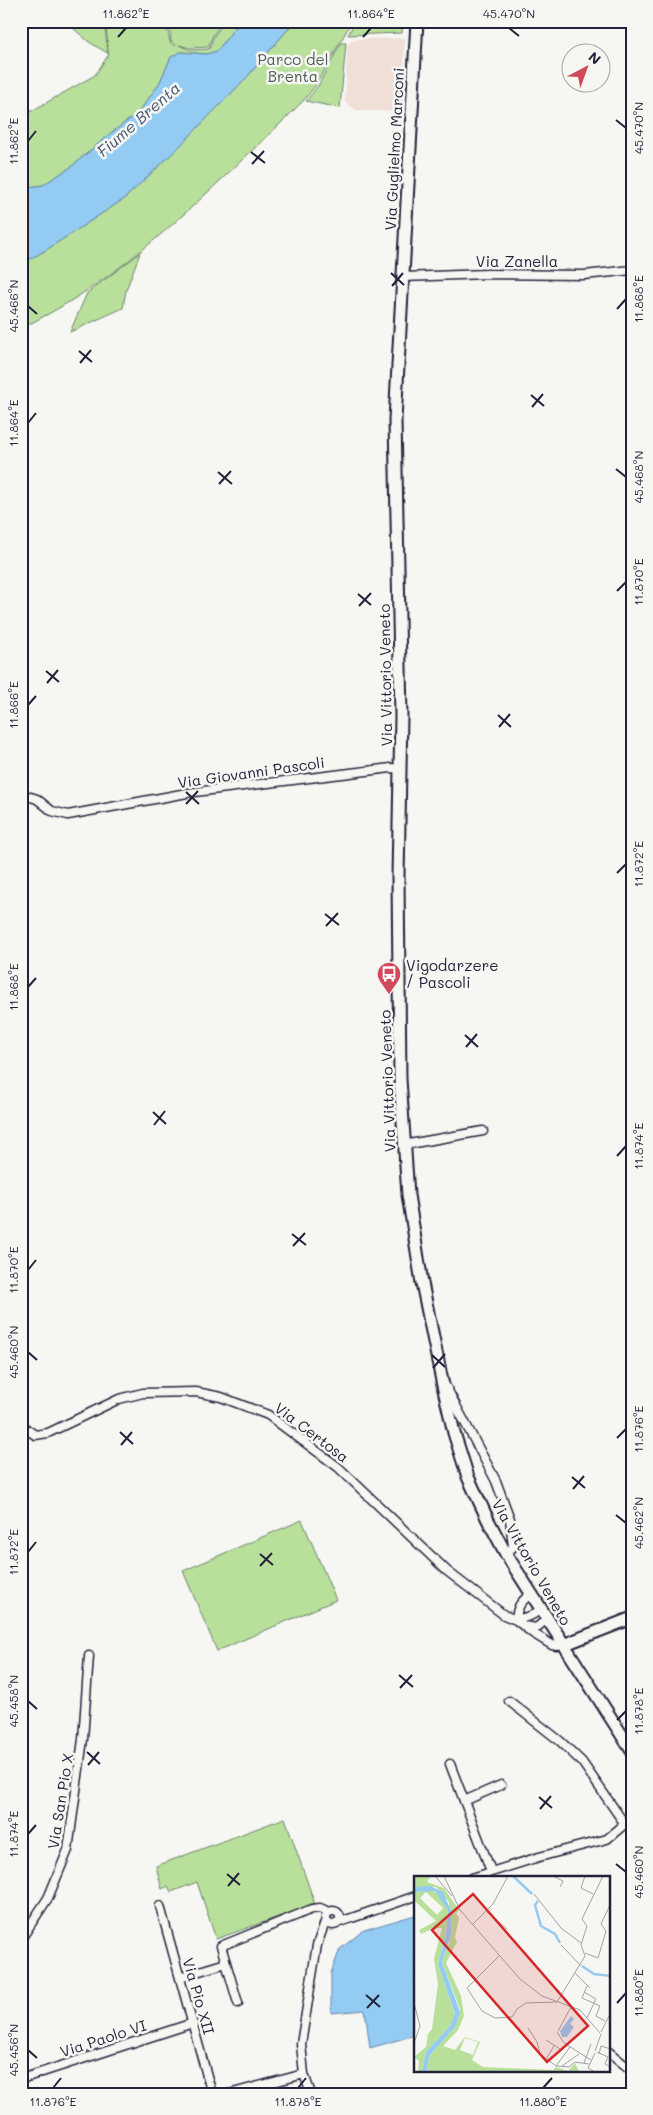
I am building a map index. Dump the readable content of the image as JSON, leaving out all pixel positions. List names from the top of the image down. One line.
{"streets":{"main road":["Via Guglielmo Marconi","Via Vittorio Veneto"],"street":["Via Zanella","Via Giovanni Pascoli","Via Certosa","Via San Pio X","Via Pio XII","Via Paolo VI"]},"crossings":[["Via Guglielmo Marconi","Via Zanella"],["Via Guglielmo Marconi","Via Vittorio Veneto"],["Via Zanella","Via Vittorio Veneto"],["Via Vittorio Veneto","Via Giovanni Pascoli"],["Via Vittorio Veneto","Via Certosa"],["Via Pio XII","Via Paolo VI"]],"water":["Fiume Brenta"],"parks":["Parco del Brenta"],"places":{"bus stop":["Vigodarzere / Pascoli"]},"north":"top right","coordinates":["11.862°E","11.864°E","45.470°N","11.868°E","45.466°N","45.468°N","11.870°E","11.866°E","11.872°E","11.874°E","45.460°N","11.876°E","45.462°N","45.458°N","11.878°E","11.880°E","45.456°N"]}
